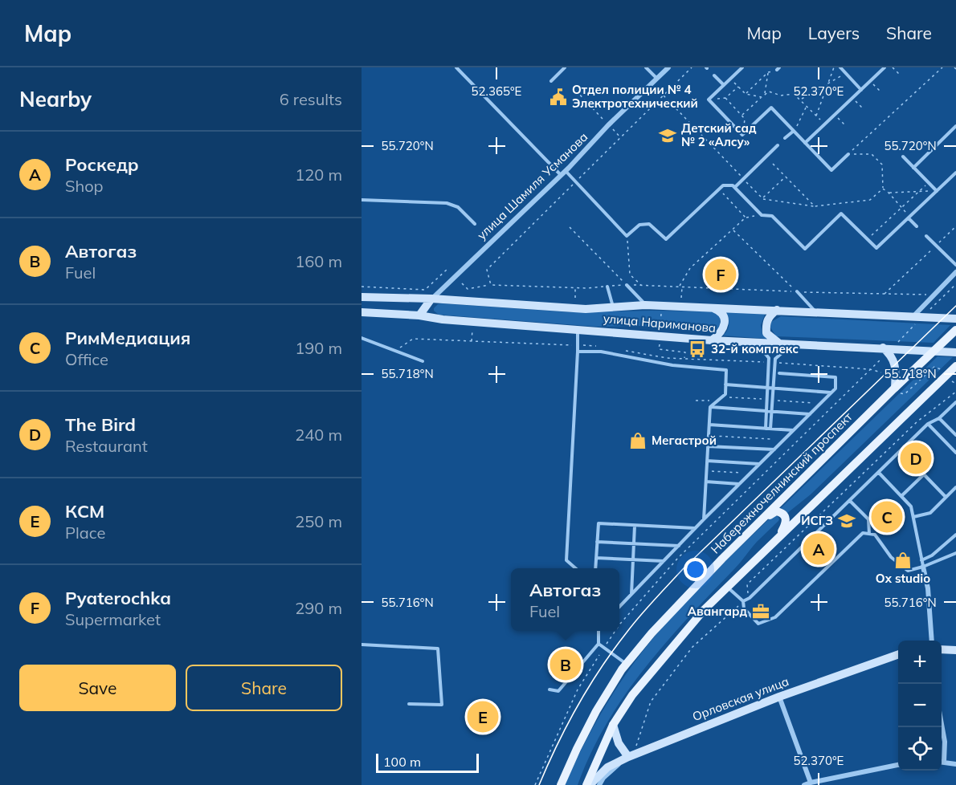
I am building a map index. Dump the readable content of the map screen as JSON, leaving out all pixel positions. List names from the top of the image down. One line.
{"streets":{"main road":["улица Нариманова","Набережночелнинский проспект","Орловская улица"],"street":["улица Шамиля Усманова"]},"crossings":[["улица Шамиля Усманова","улица Нариманова"],["улица Нариманова","Набережночелнинский проспект"]],"places":{"public building":["Отдел полиции № 4 Электротехнический"],"school or university":["Детский сад № 2 «Алсу»","ИСГЗ"],"bus stop":["32-й комплекс"],"shop":["Мегастрой","Ox studio"],"office":["Авангард"]},"scale_bar":"100 m","page":{"header":"Map","nav":["Map","Layers","Share"],"heading":["Nearby","6 results"],"list":[{"mark":"A","name":"Роскедр","note":"Shop","value":"120 m"},{"mark":"B","name":"Автогаз","note":"Fuel","value":"160 m"},{"mark":"C","name":"РимМедиация","note":"Office","value":"190 m"},{"mark":"D","name":"The Bird","note":"Restaurant","value":"240 m"},{"mark":"E","name":"КСМ","note":"Place","value":"250 m"},{"mark":"F","name":"Pyaterochka","note":"Supermarket","value":"290 m"}],"pins":["F","D","C","A","B","E"],"popup":["Автогаз","Fuel"],"map_buttons":["+","−"],"buttons":["Save","Share"],"scale":"100 m"},"coordinates":["52.365°E","52.370°E","55.720°N","55.718°N","55.716°N"]}
